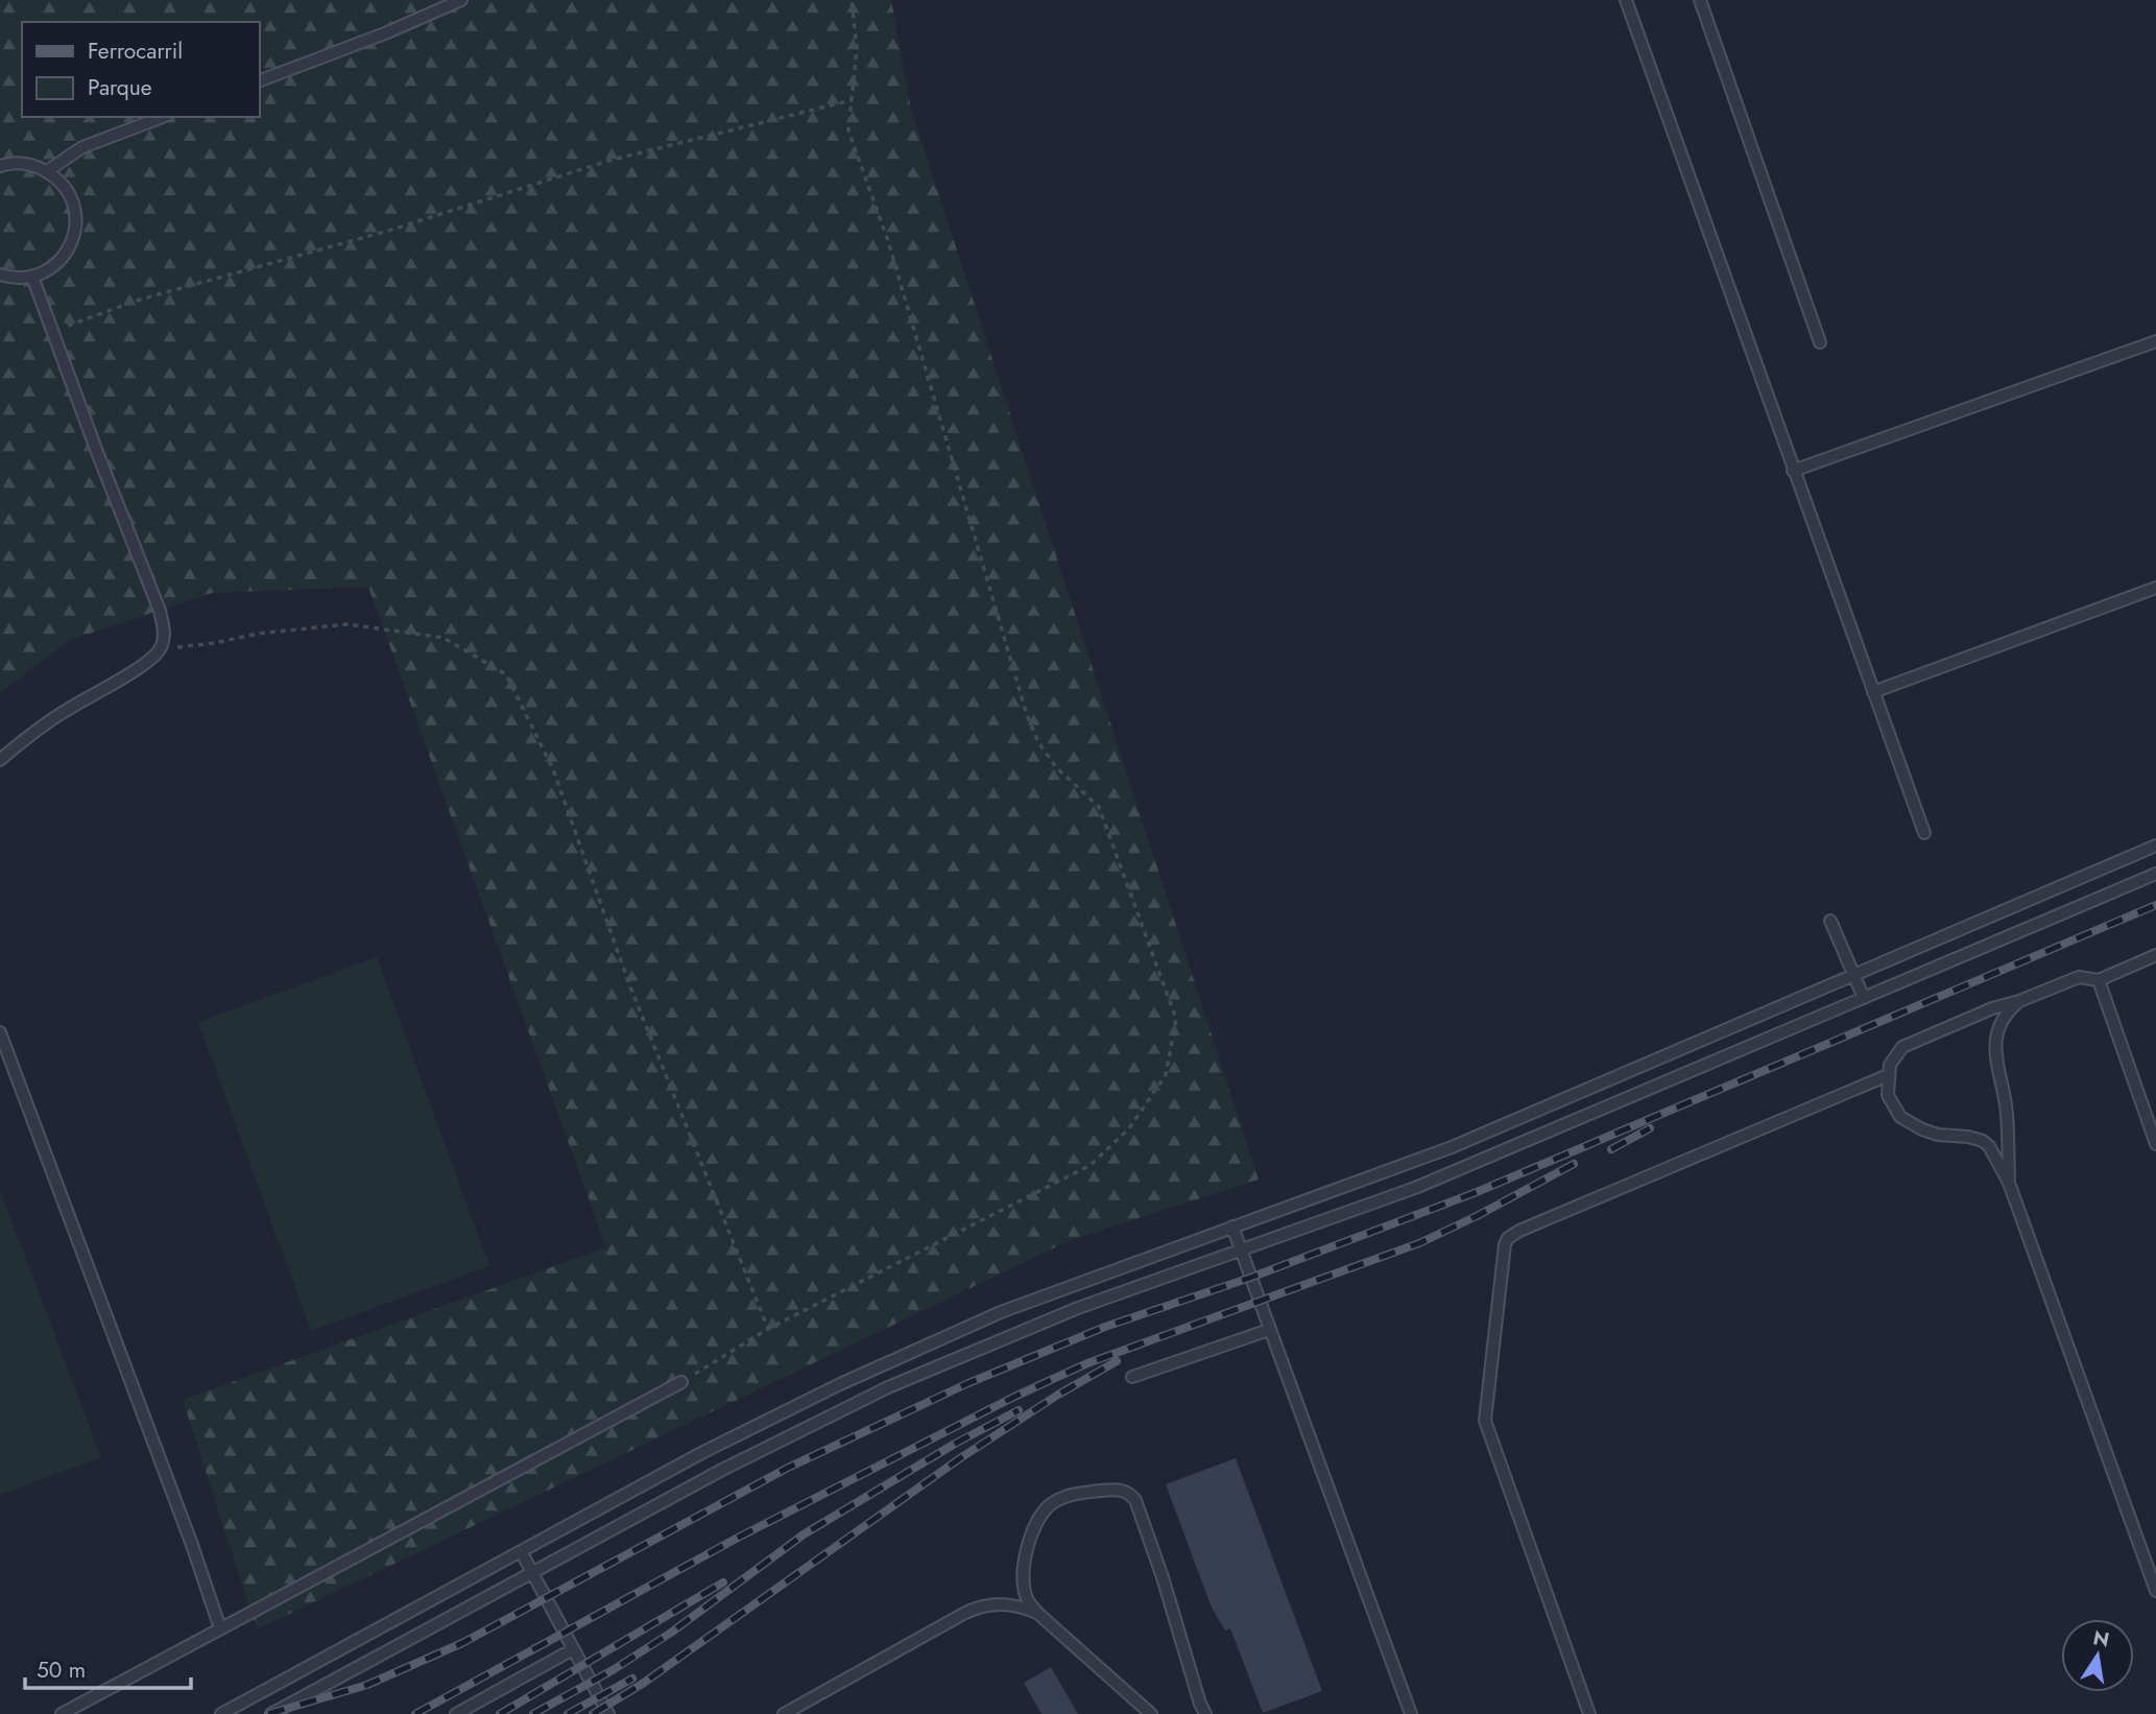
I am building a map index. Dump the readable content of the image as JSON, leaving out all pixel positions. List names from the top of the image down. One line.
{"legend":["Ferrocarril","Parque"],"scale_bar":"50 m","north":"top"}
